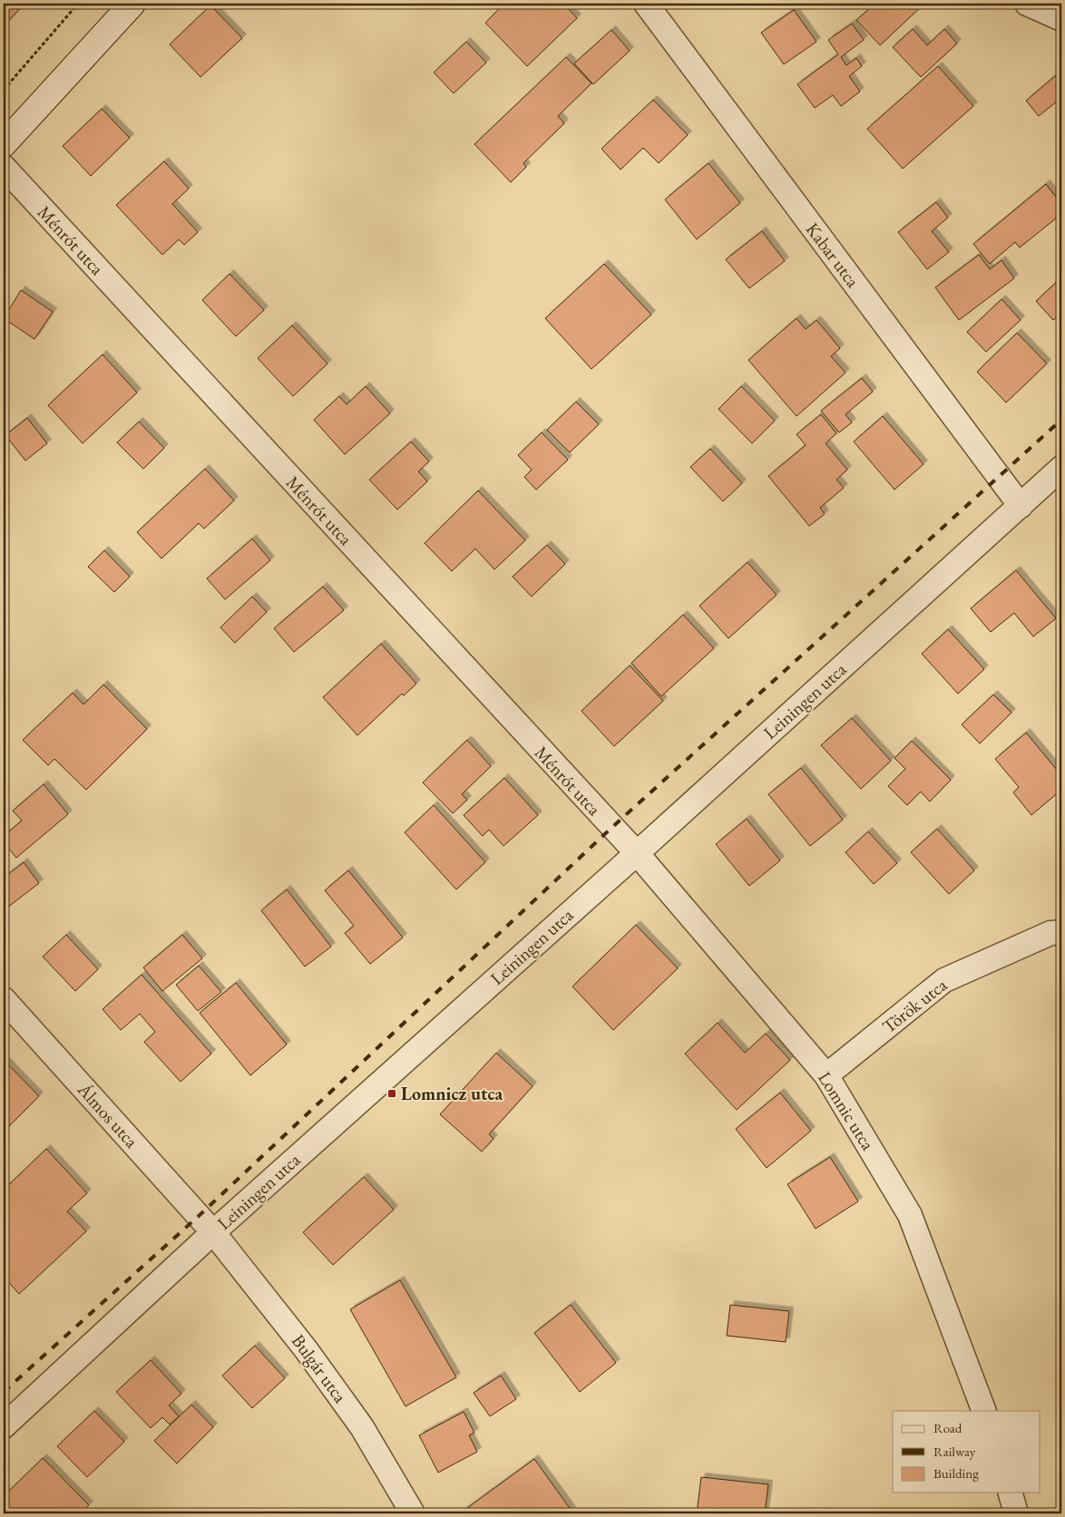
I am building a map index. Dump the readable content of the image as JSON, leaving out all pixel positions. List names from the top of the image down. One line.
{"streets":{"street":["Ménrót utca","Kabar utca","Leiningen utca","Török utca","Lomnic utca","Álmos utca","Bulgár utca"]},"crossings":[["Ménrót utca","Leiningen utca"],["Ménrót utca","Lomnic utca"],["Kabar utca","Leiningen utca"],["Leiningen utca","Lomnic utca"],["Leiningen utca","Álmos utca"],["Leiningen utca","Bulgár utca"],["Török utca","Lomnic utca"],["Álmos utca","Bulgár utca"]],"places":{"transit":["Lomnicz utca"]},"legend":["Road","Railway","Building"]}
